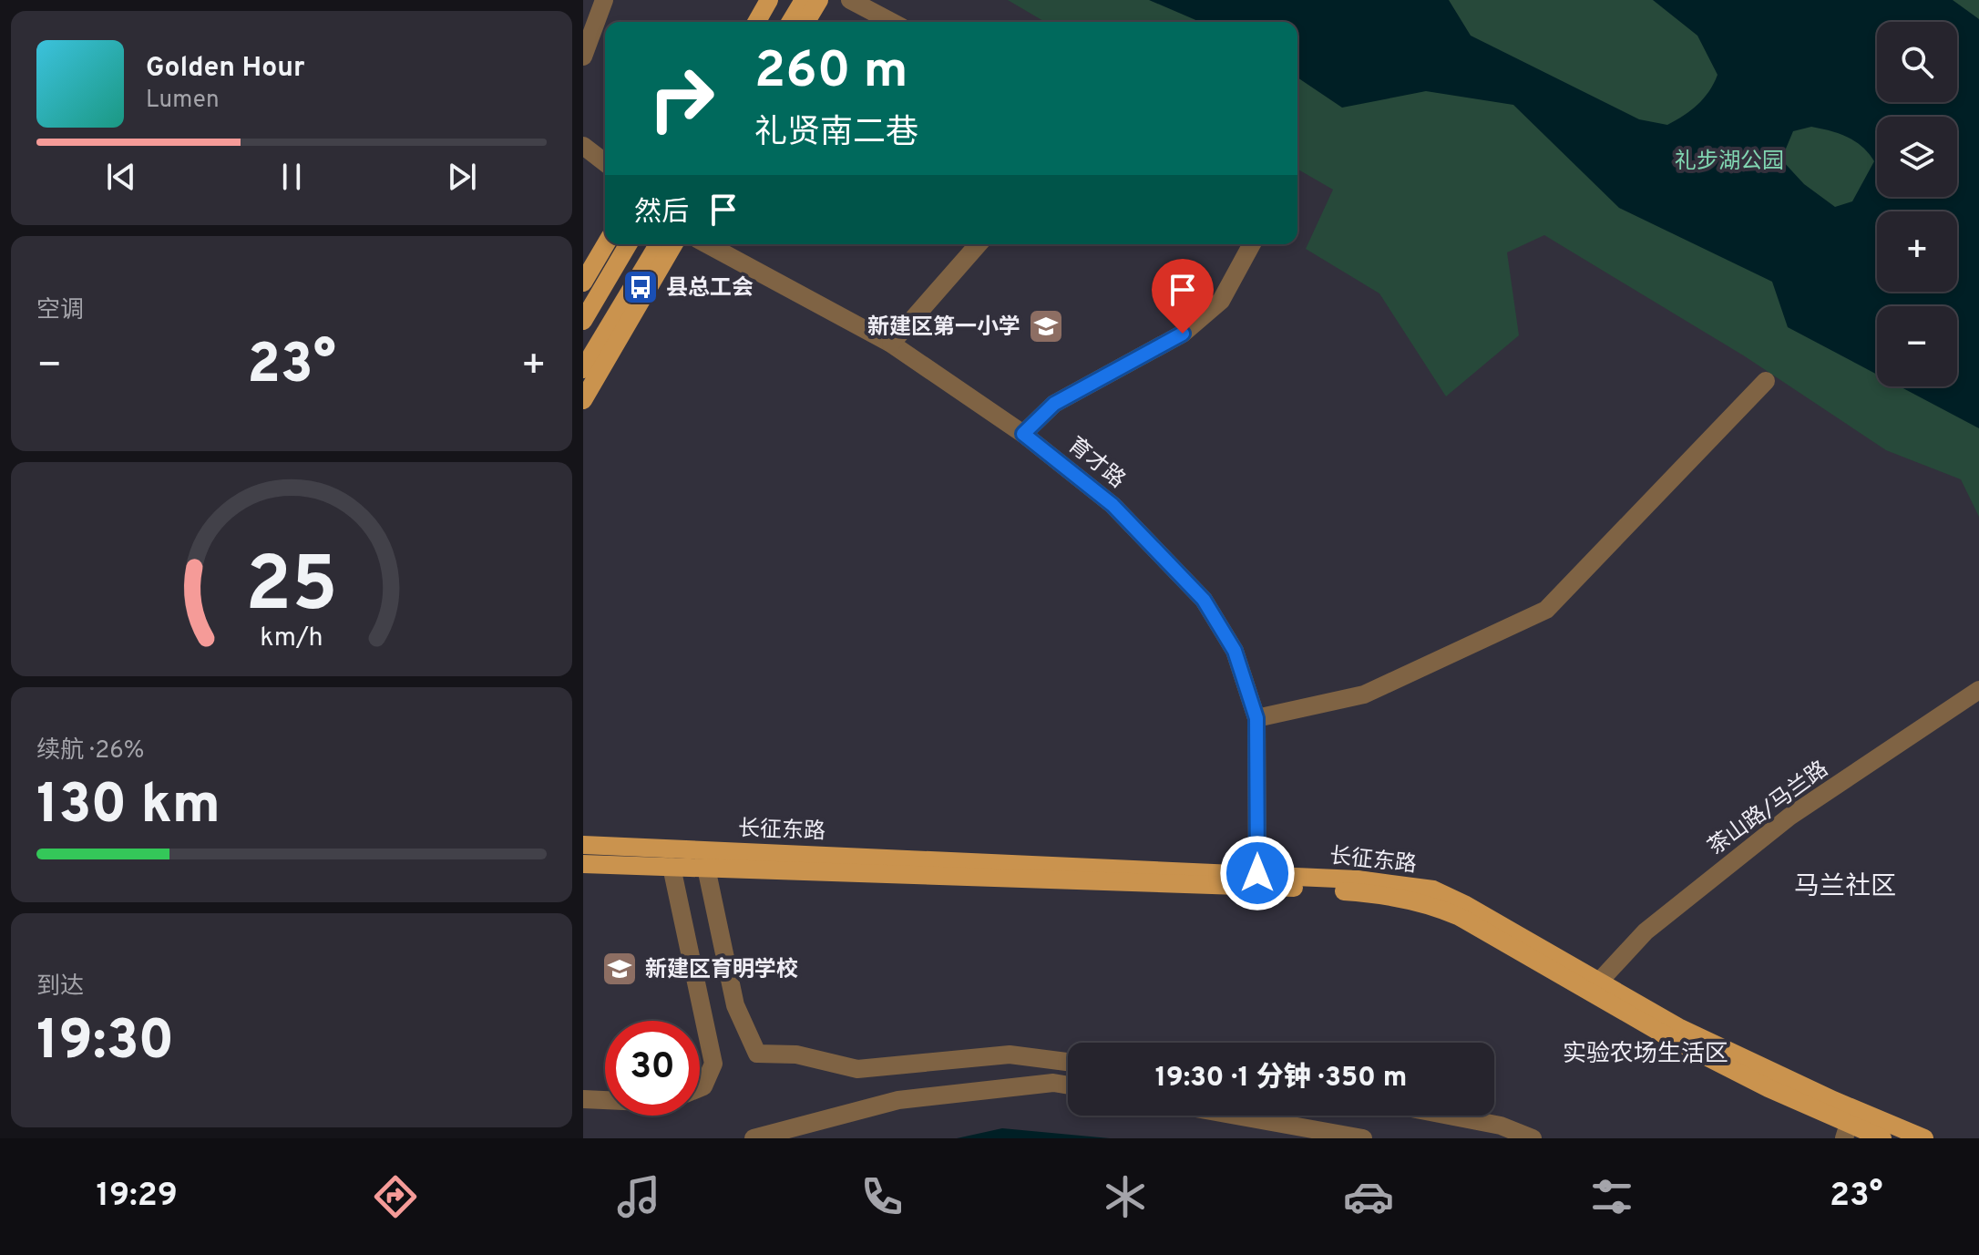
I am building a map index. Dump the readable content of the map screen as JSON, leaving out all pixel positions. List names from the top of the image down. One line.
{"streets":{"main road":["长征东路"],"street":["育才路","茶山路/马兰路"]},"crossings":[["育才路","长征东路"],["茶山路/马兰路","长征东路"]],"districts":["马兰社区","实验农场生活区"],"parks":["礼步湖公园"],"places":{"bus stop":["县总工会"],"school or university":["新建区第一小学","新建区育明学校"]},"page":{"map_buttons":["+","−"],"turn":["260 m","礼贤南二巷"],"song":["Golden Hour","Lumen"],"then":"然后","tile":["空调",["续航 · 26%","130 km"],["到达","19:30"]],"heat":["−","23°","+"],"limit":"30","trip":"19:30 · 1 分钟 · 350 m","tabs":["19:29","23°"],"gauge":["25","km/h"]}}
